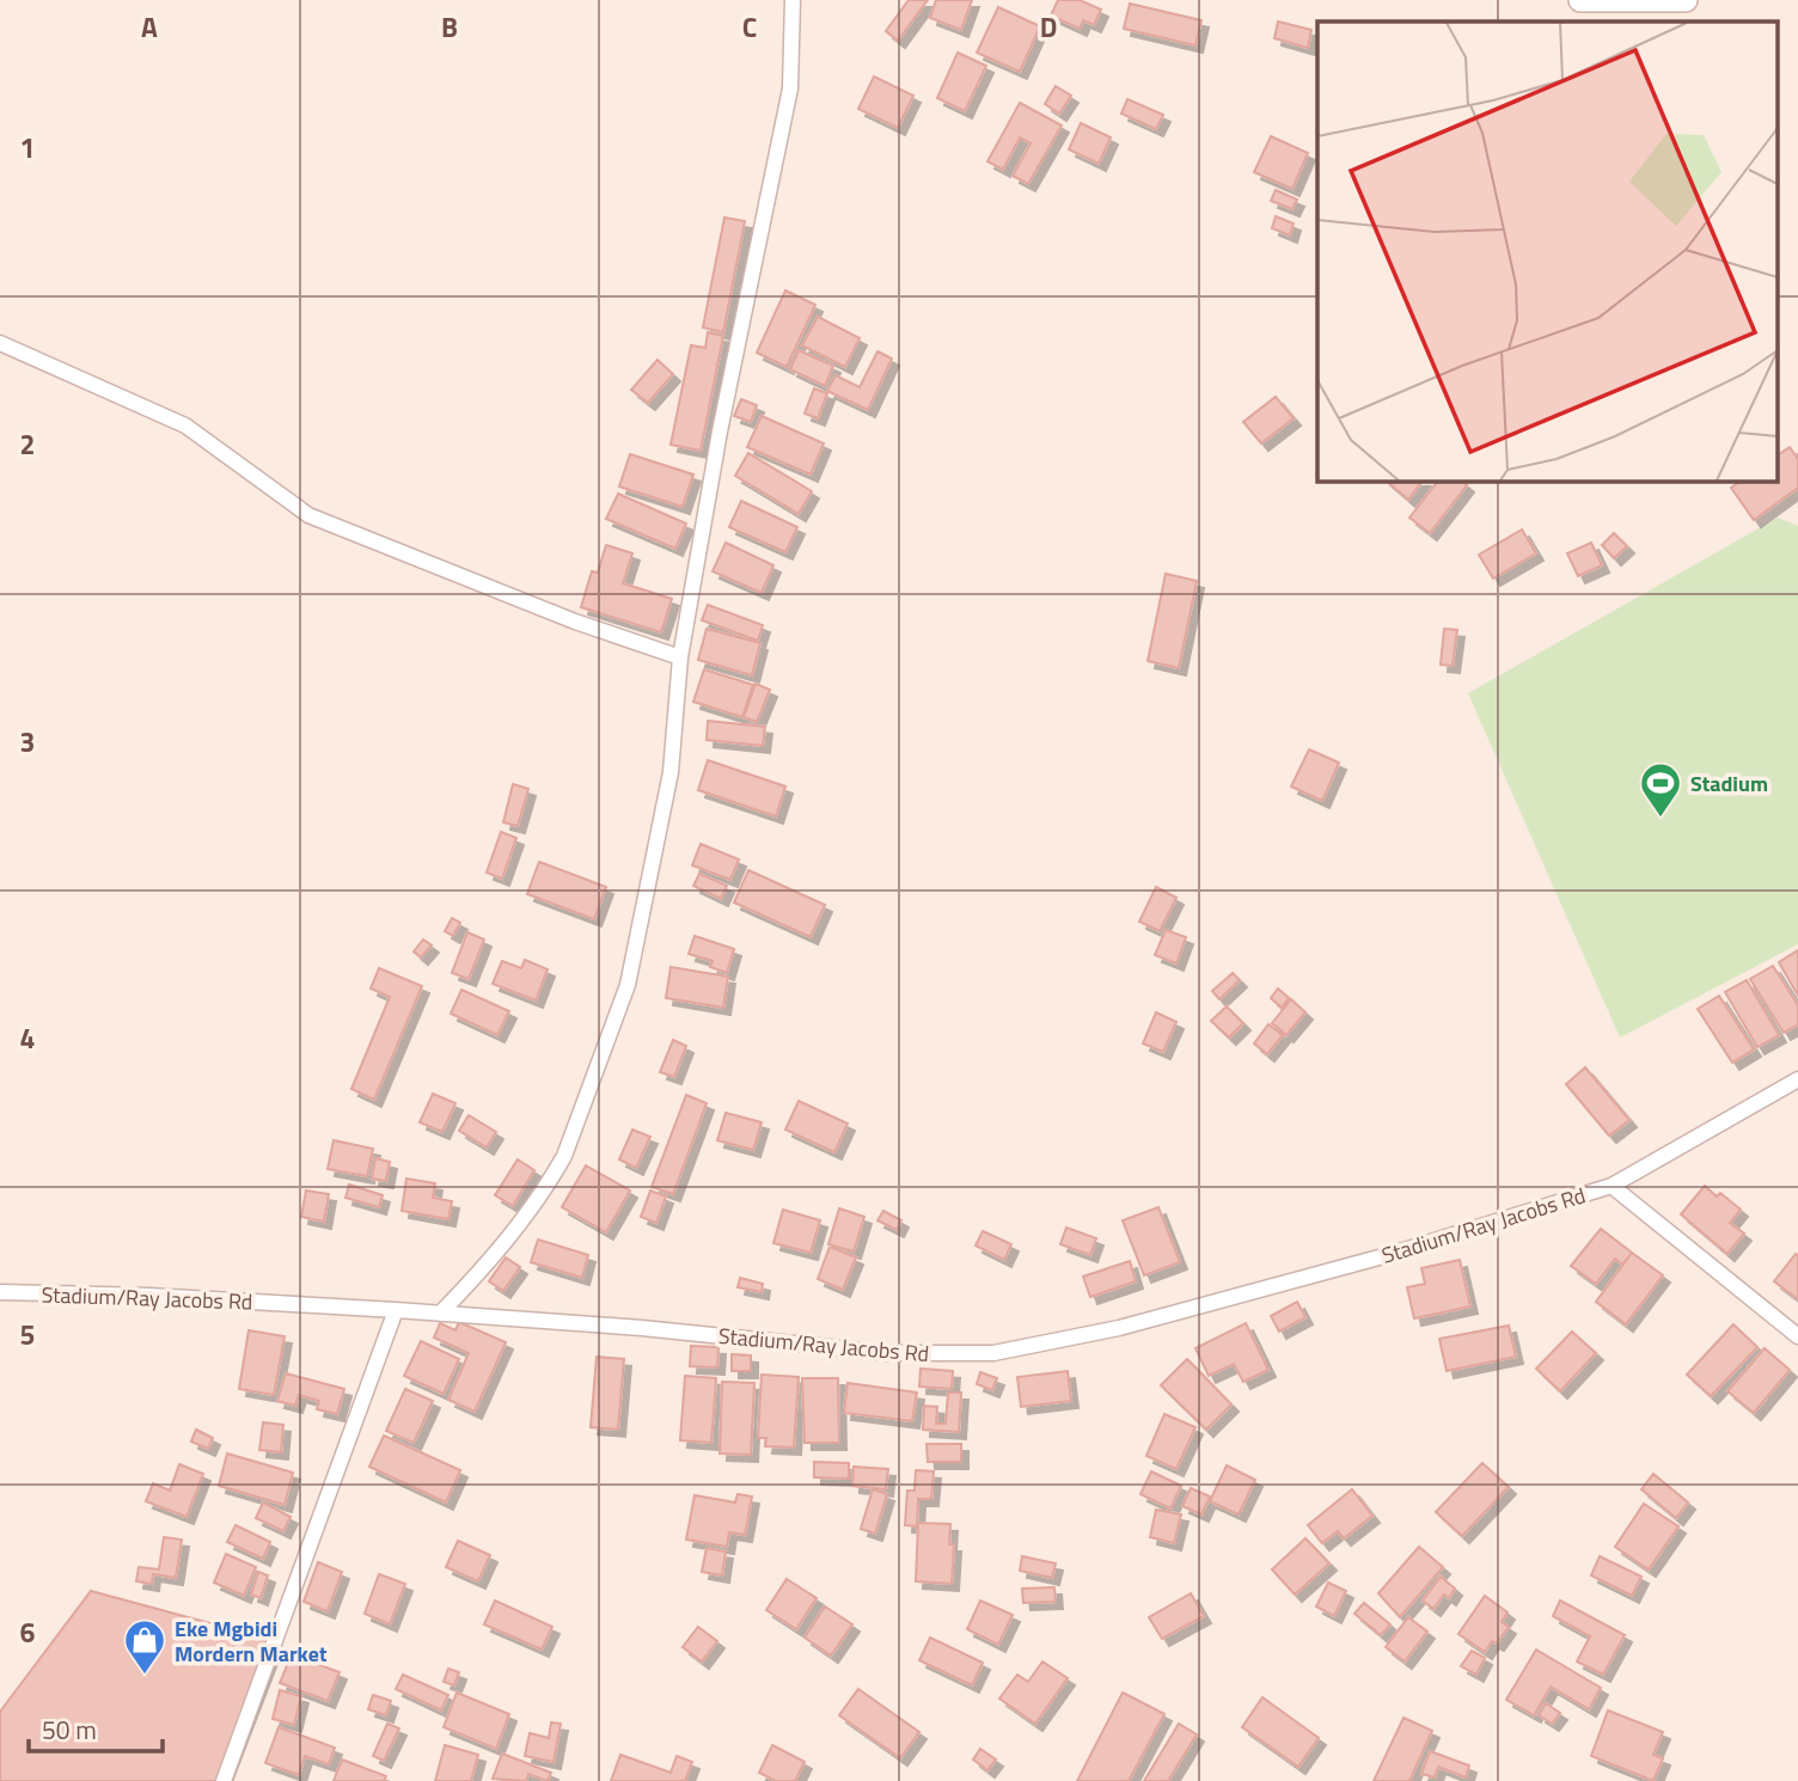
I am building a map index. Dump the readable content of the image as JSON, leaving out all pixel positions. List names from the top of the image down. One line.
{"streets":{"street":["Stadium/Ray Jacobs Rd"]},"places":{"sports":["Stadium"],"shop":["Eke Mgbidi Mordern Market"]},"scale_bar":"50 m","grid":{"columns":["A","B","C","D"],"rows":["1","2","3","4","5","6"]}}
